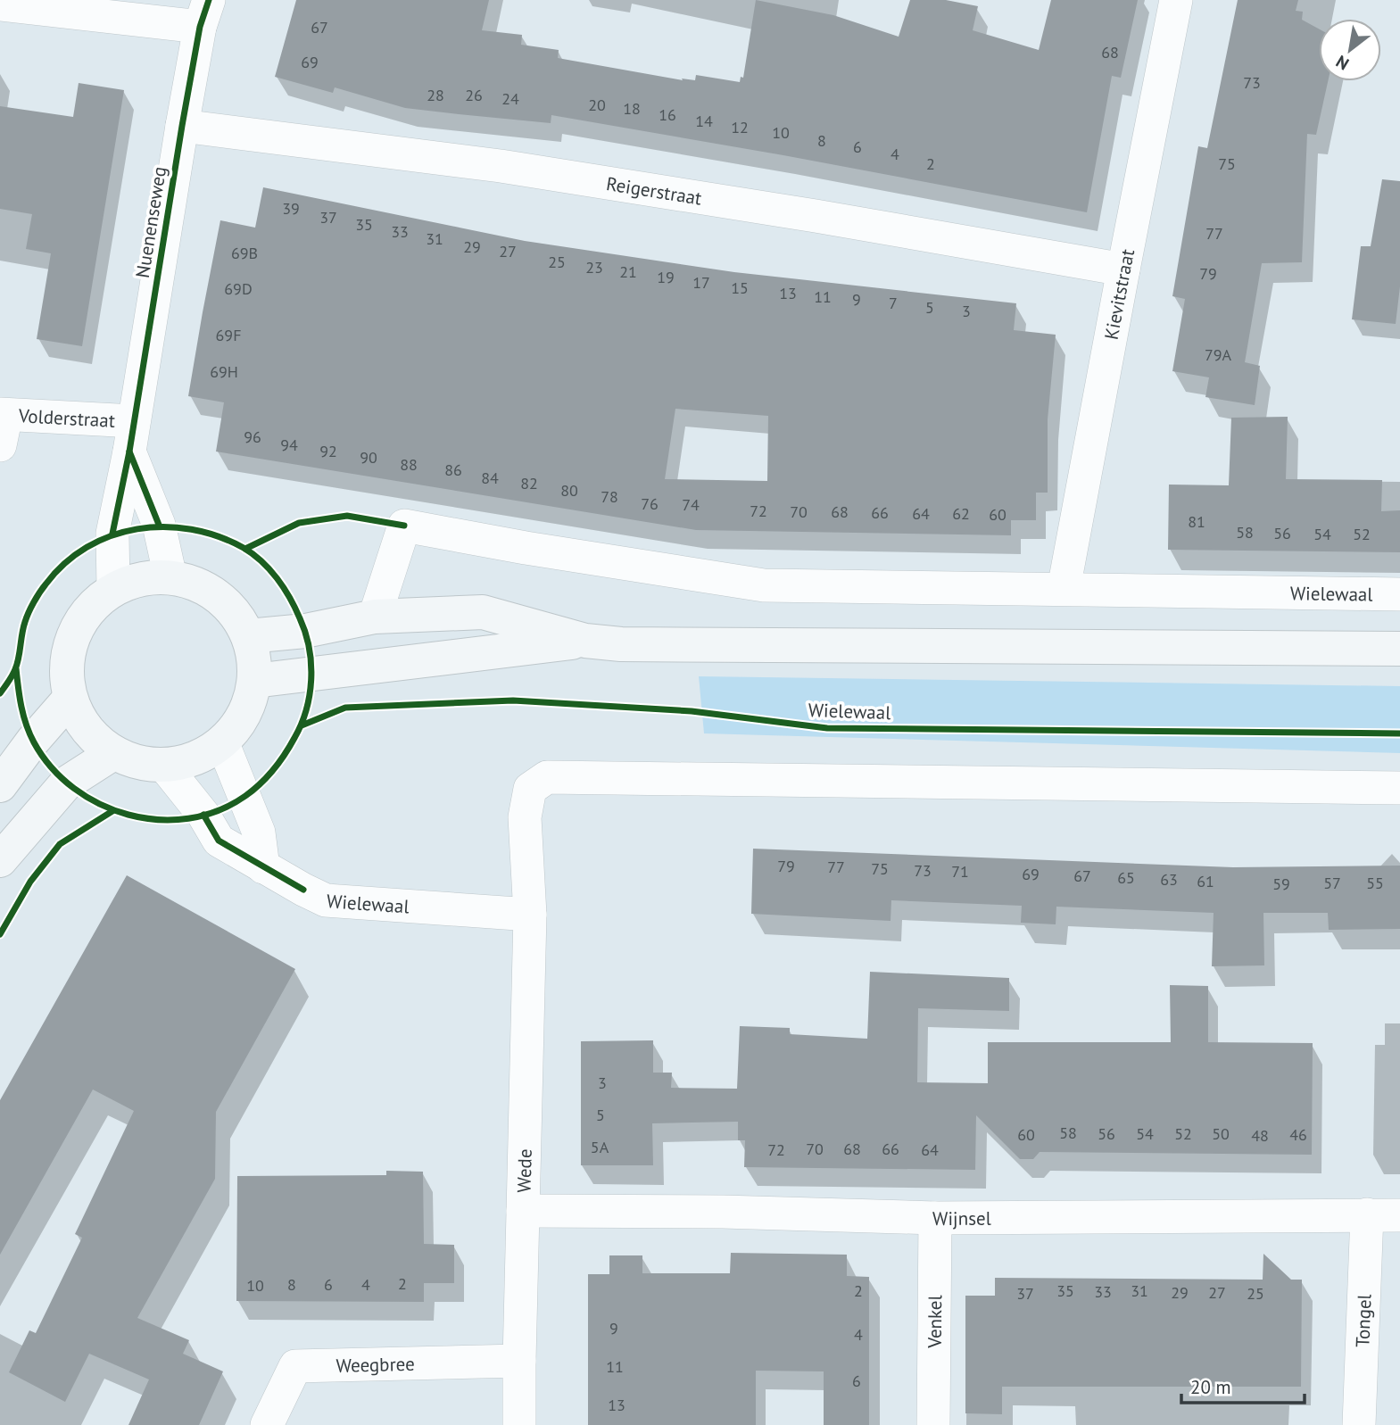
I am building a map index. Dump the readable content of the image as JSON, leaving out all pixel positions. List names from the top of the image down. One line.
{"streets":{"street":["Reigerstraat","Nuenenseweg","Kievitstraat","Volderstraat","Wielewaal","Wede","Wijnsel","Tongel","Venkel","Weegbree"]},"crossings":[["Reigerstraat","Nuenenseweg"],["Reigerstraat","Kievitstraat"],["Nuenenseweg","Volderstraat"],["Kievitstraat","Wielewaal"],["Wielewaal","Wede"],["Wede","Wijnsel"],["Wede","Weegbree"],["Wijnsel","Tongel"],["Wijnsel","Venkel"]],"house_numbers":["67","68","69","73","28","26","24","20","18","16","14","12","10","8","6","4","2","75","39","37","35","33","77","31","29","27","69B","25","23","21","79","19","17","15","69D","13","11","9","7","5","3","69F","79A","69H","96","94","92","90","88","86","84","82","80","78","76","74","72","70","68","66","64","62","60","81","58","56","54","52","79","77","75","73","71","69","67","65","63","61","57","55","59","3","5","58","56","54","52","50","60","46","48","5A","70","68","66","72","64","2","8","6","4","10","2","35","31","33","29","27","37","25","9","4","11","6","13"],"scale_bar":"20 m","north":"bottom left"}
